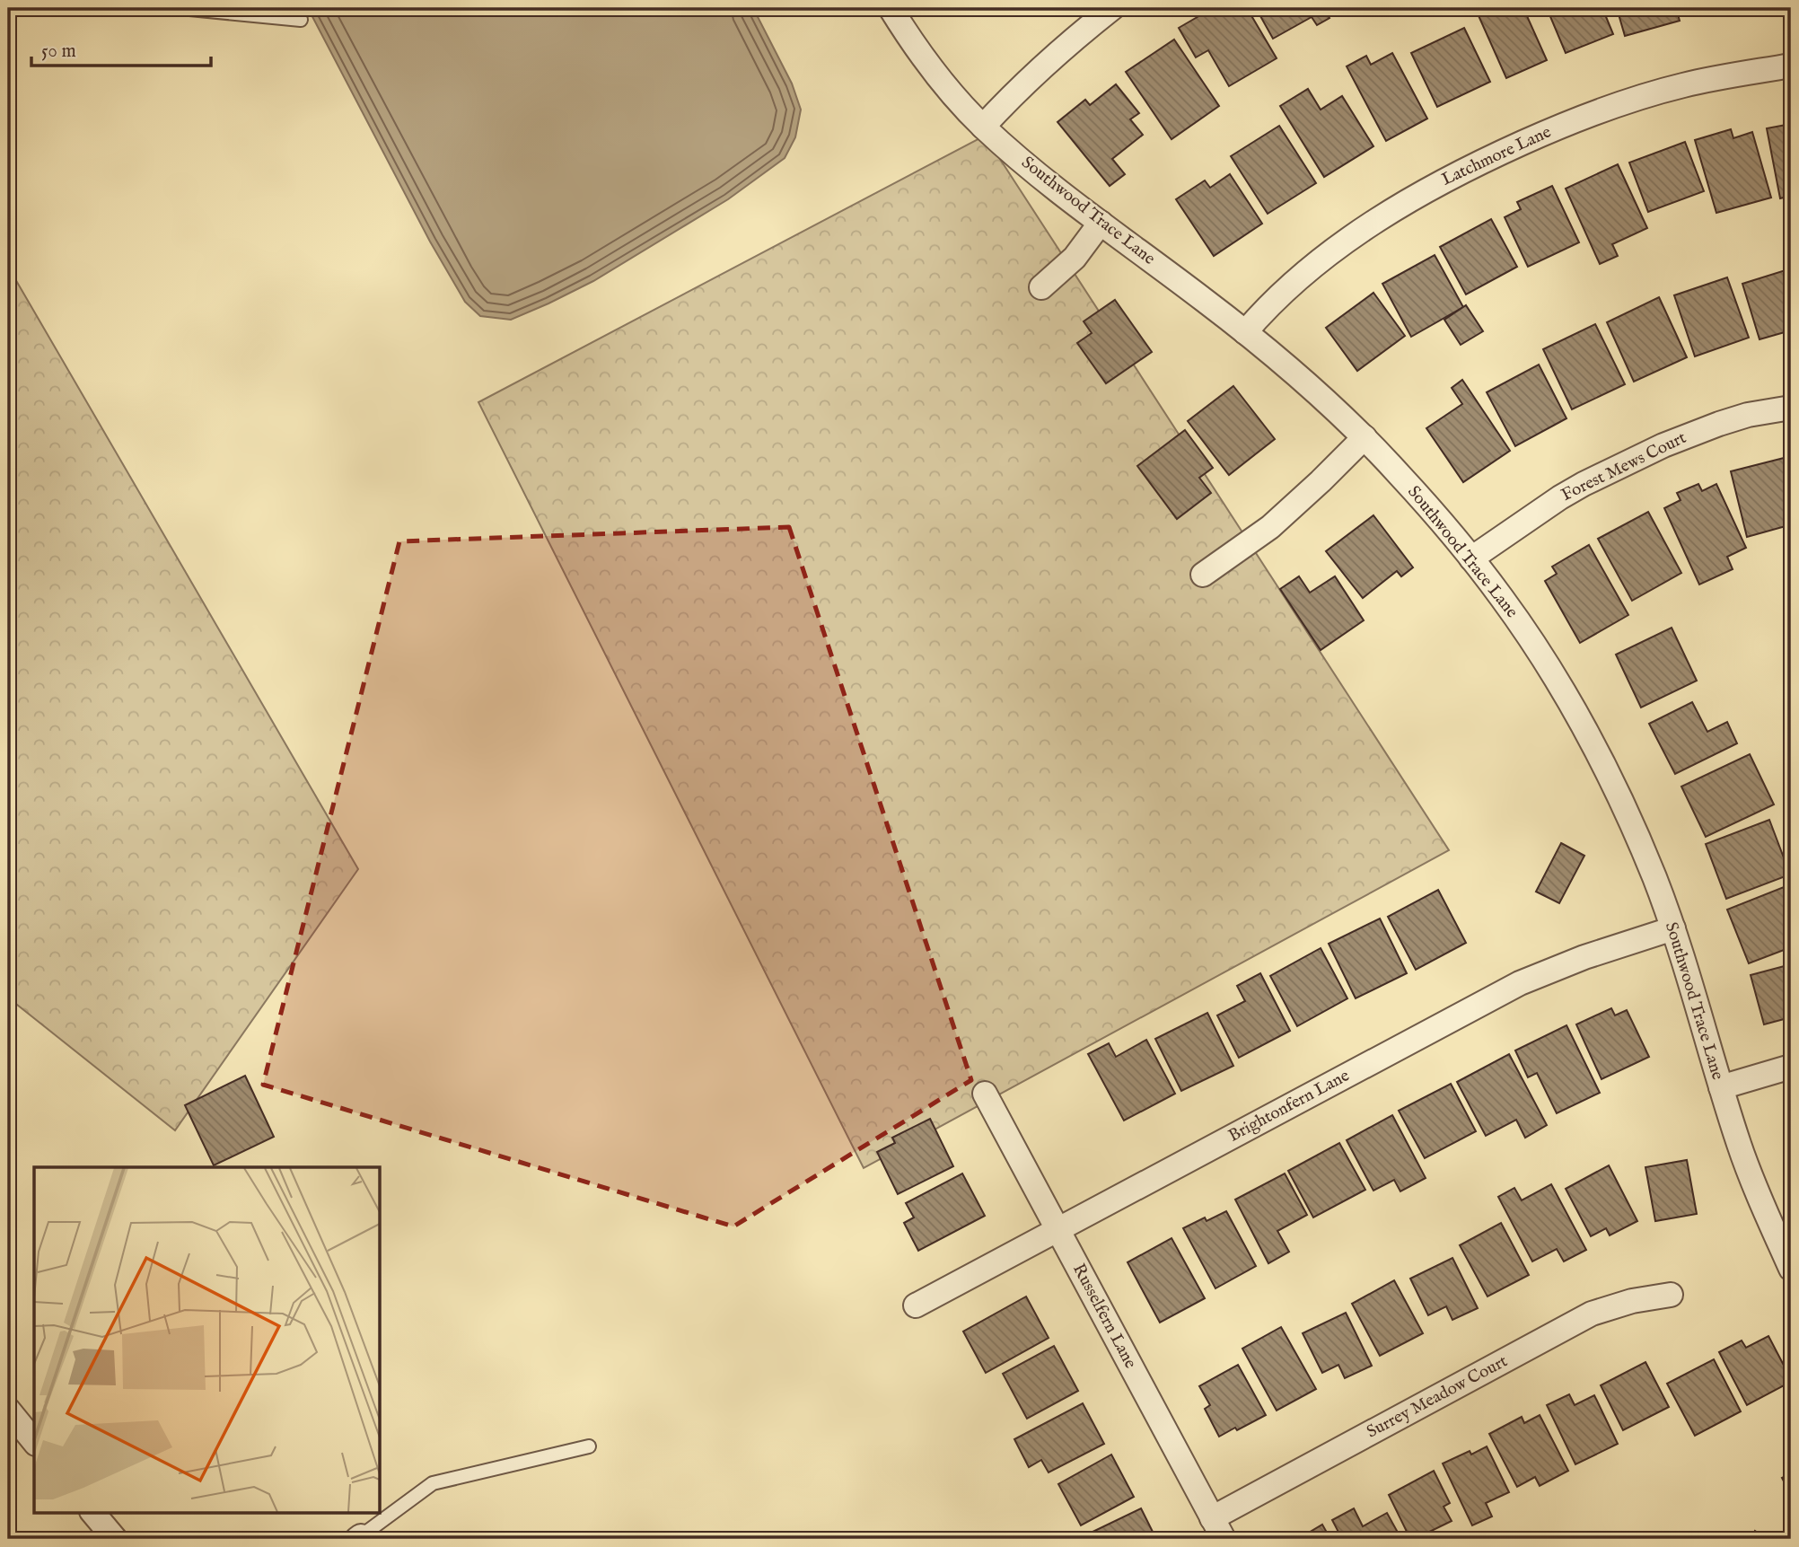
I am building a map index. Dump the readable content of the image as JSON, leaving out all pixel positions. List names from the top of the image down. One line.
{"streets":{"street":["Latchmore Lane","Southwood Trace Lane","Forest Mews Court","Brightonfern Lane","Russelfern Lane","Surrey Meadow Court"]},"crossings":[["Latchmore Lane","Southwood Trace Lane"],["Southwood Trace Lane","Forest Mews Court"],["Southwood Trace Lane","Brightonfern Lane"],["Brightonfern Lane","Russelfern Lane"],["Russelfern Lane","Surrey Meadow Court"]],"scale_bar":"50 m"}
